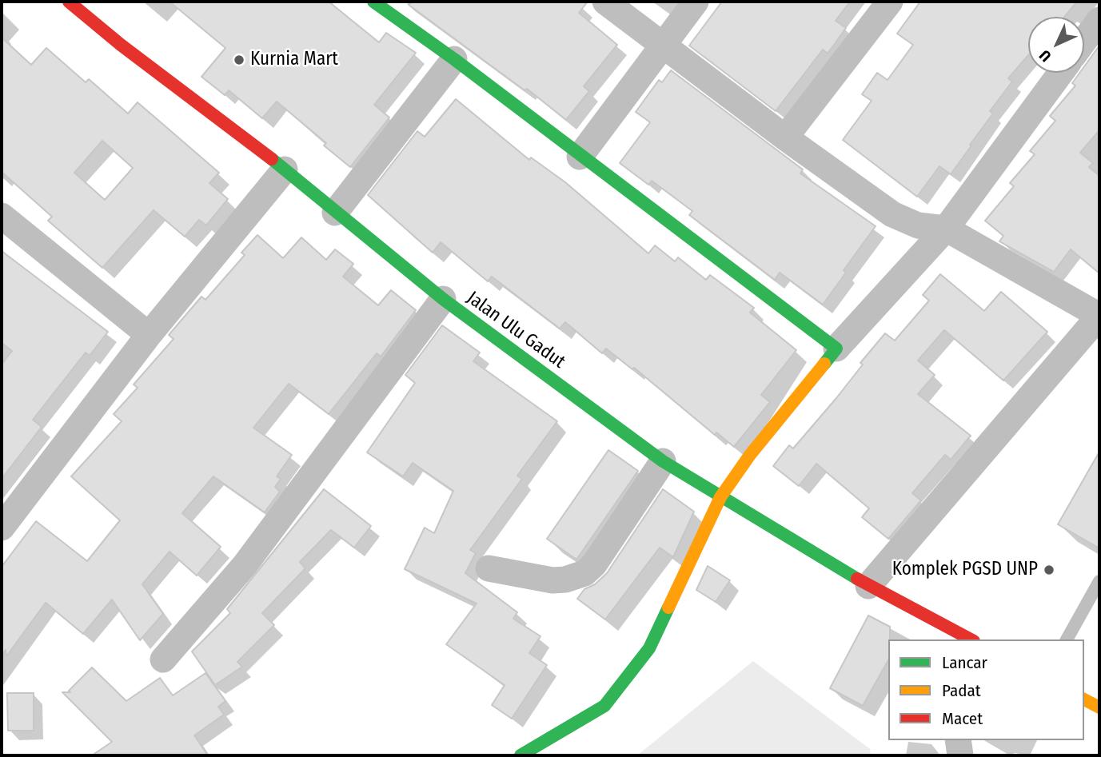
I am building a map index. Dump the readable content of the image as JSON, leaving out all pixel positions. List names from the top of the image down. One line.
{"streets":{"street":["Jalan Ulu Gadut"]},"places":["Kurnia Mart","Komplek PGSD UNP"],"legend":["Lancar","Padat","Macet"],"north":"bottom left"}
